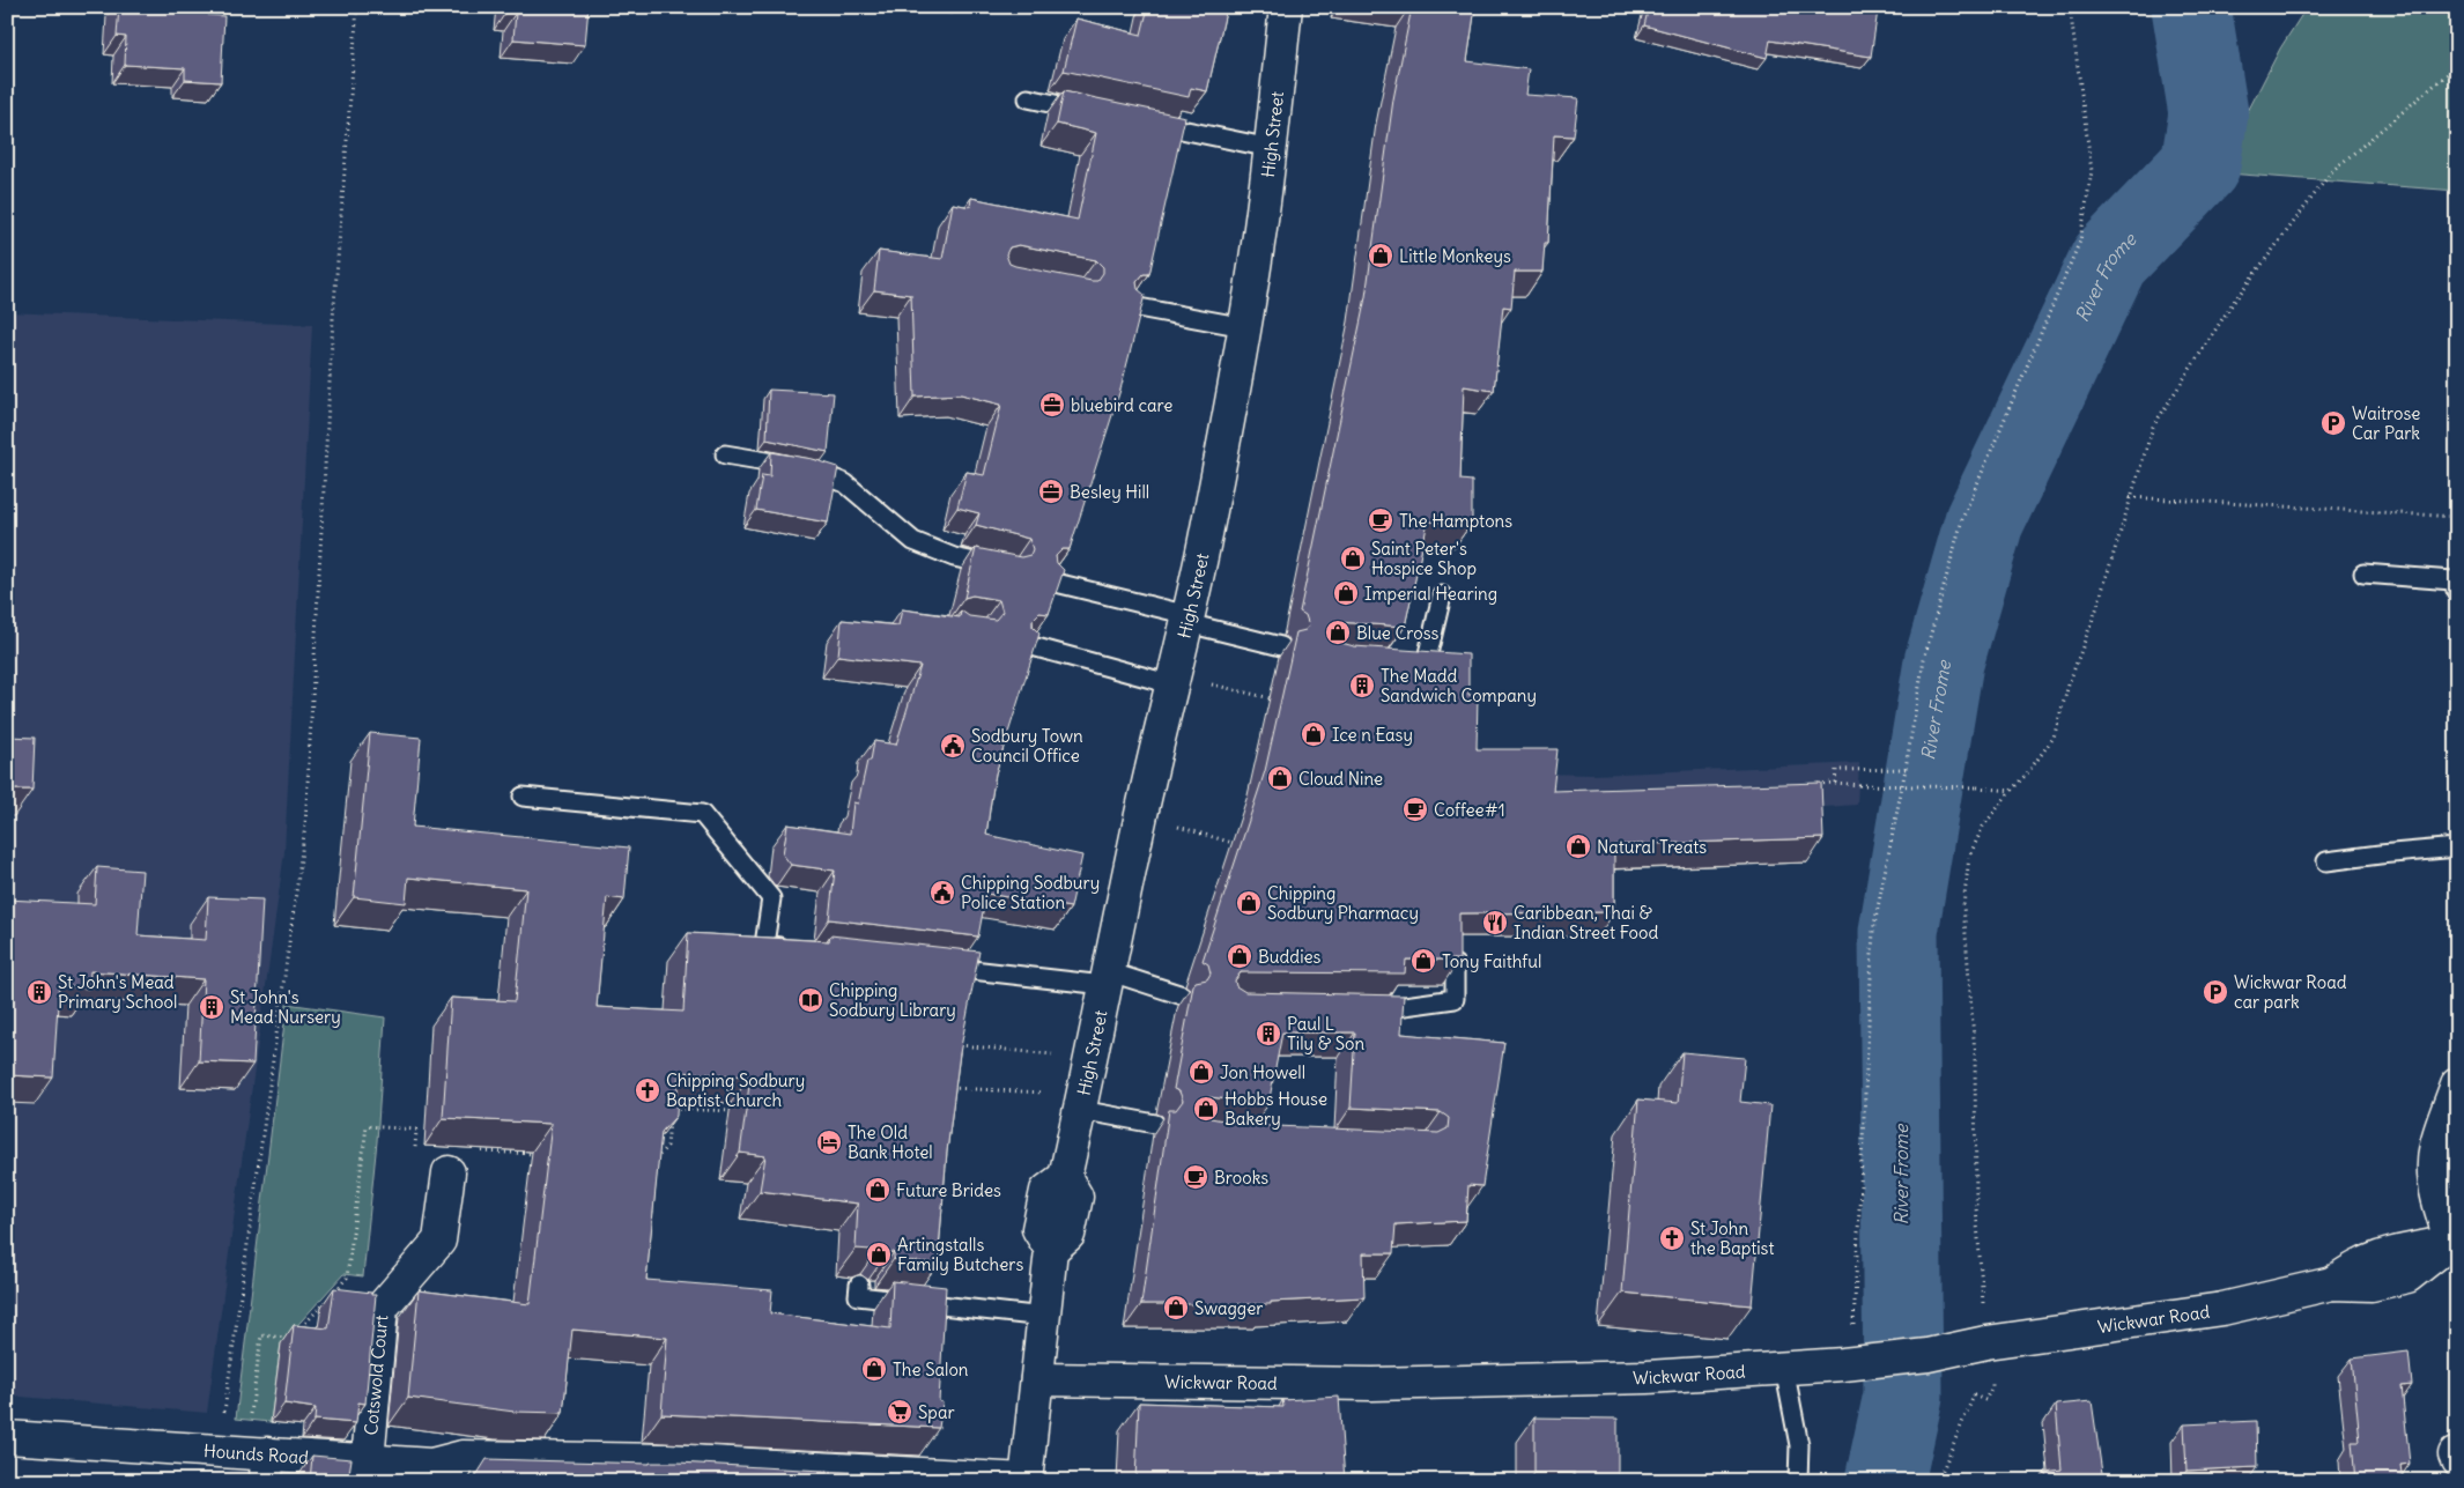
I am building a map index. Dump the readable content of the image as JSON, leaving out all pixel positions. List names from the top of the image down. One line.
{"streets":{"main road":["High Street","Wickwar Road","Cotswold Court","Hounds Road"]},"crossings":[["High Street","Wickwar Road"],["High Street","Hounds Road"],["Cotswold Court","Hounds Road"]],"water":["River Frome"],"places":{"shop":["Little Monkeys","Saint Peter's Hospice Shop","Imperial Hearing","Blue Cross","Ice n Easy","Cloud Nine","Natural Treats","Chipping Sodbury Pharmacy","Buddies","Tony Faithful","Jon Howell","Hobbs House Bakery","Future Brides","Artingstalls Family Butchers","Swagger","The Salon"],"office":["bluebird care","Besley Hill"],"parking":["Waitrose Car Park","Wickwar Road car park"],"cafe":["The Hamptons","Coffee#1","Brooks"],"building":["The Madd Sandwich Company","St John's Mead Primary School","St John's Mead Nursery","Paul L Tily & Son"],"public building":["Sodbury Town Council Office","Chipping Sodbury Police Station"],"restaurant":["Caribbean, Thai & Indian Street Food"],"library":["Chipping Sodbury Library"],"church":["Chipping Sodbury Baptist Church","St John the Baptist"],"hotel":["The Old Bank Hotel"],"supermarket":["Spar"]}}
